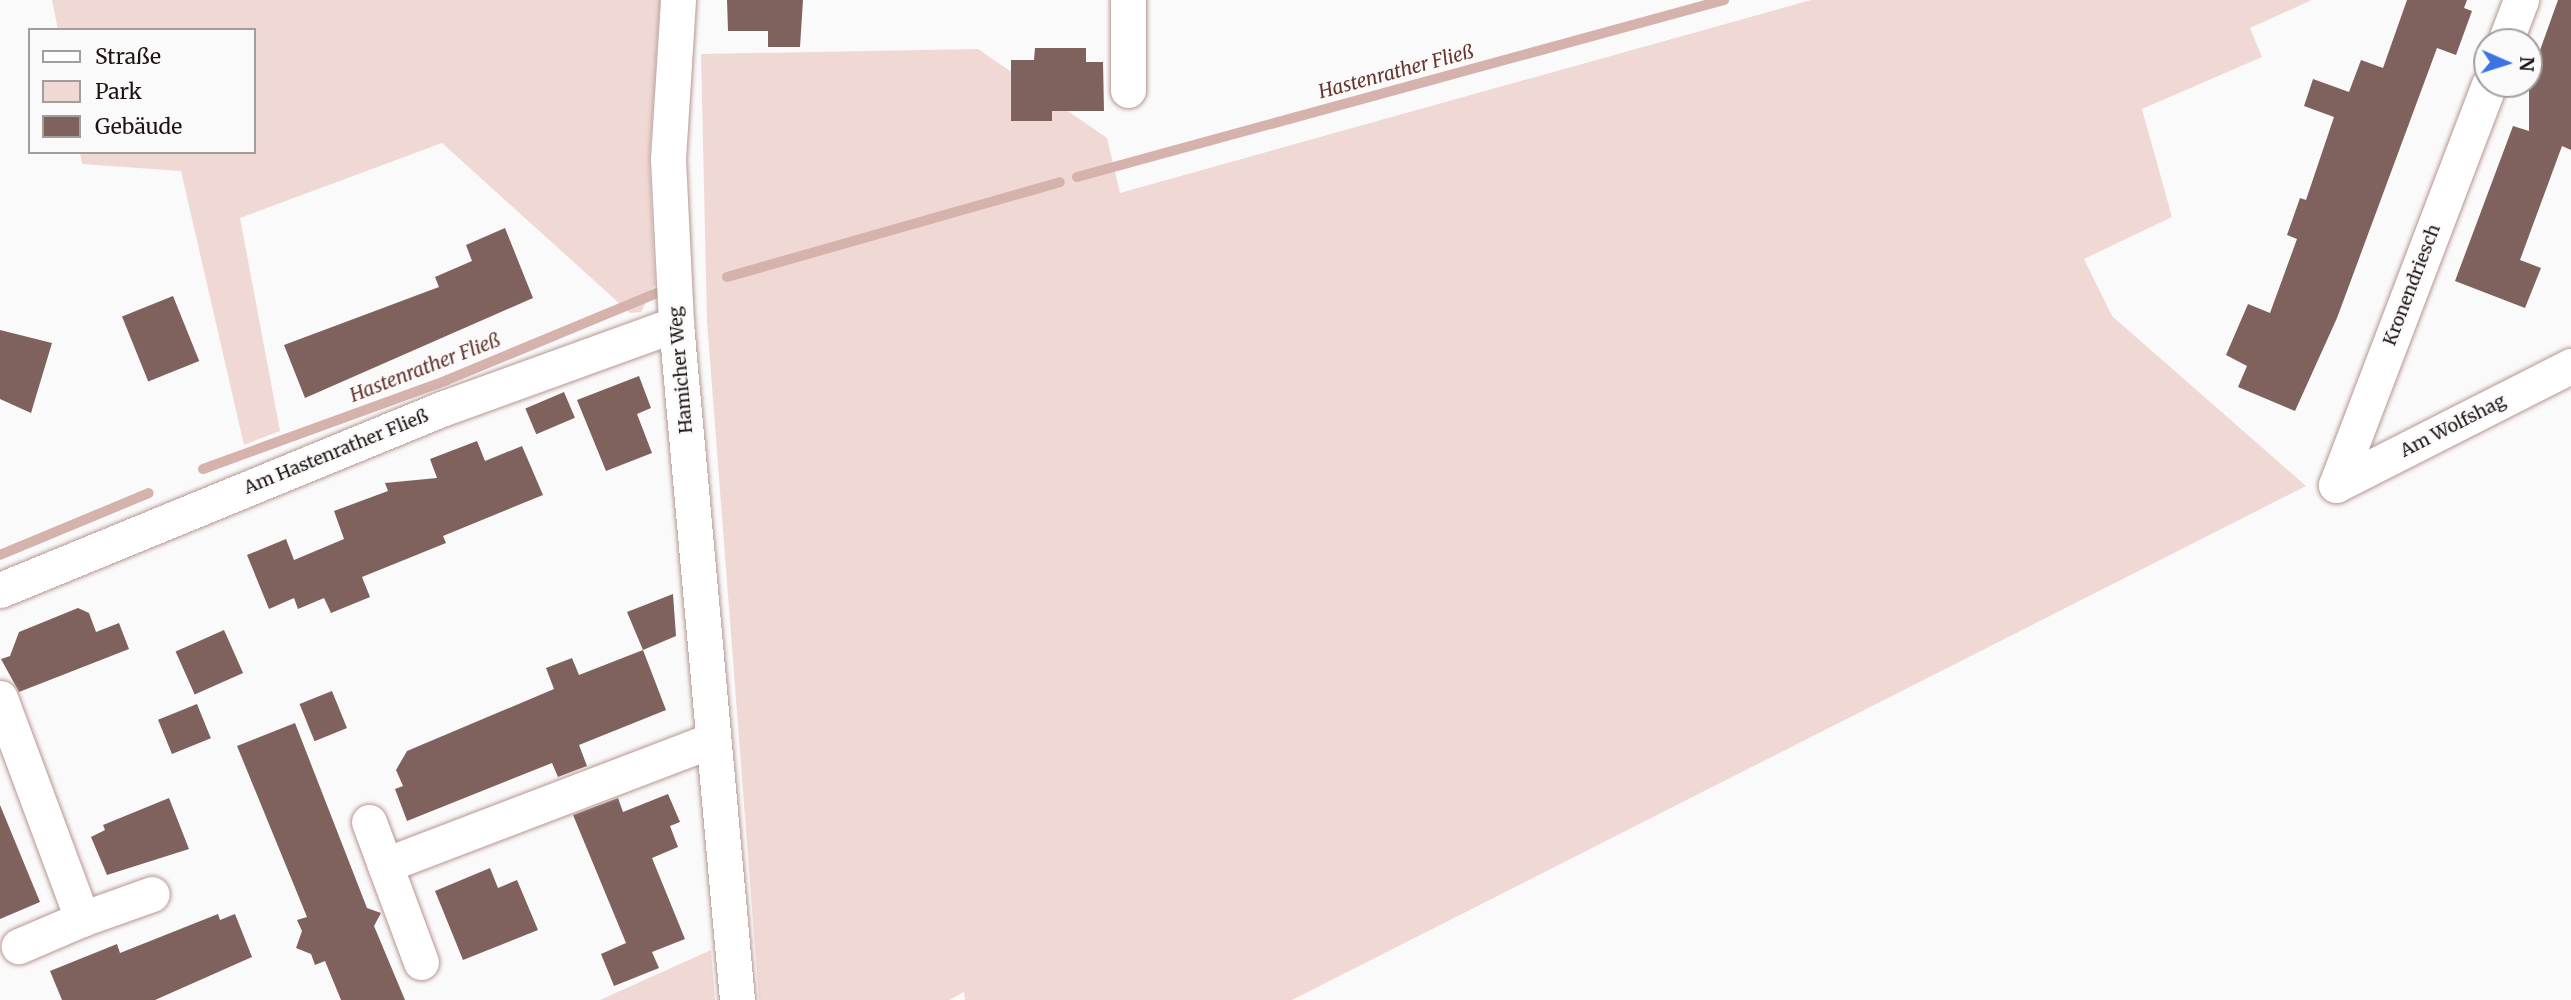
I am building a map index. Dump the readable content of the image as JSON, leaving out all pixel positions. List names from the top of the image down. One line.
{"streets":{"street":["Kronendriesch","Hamicher Weg","Am Wolfshag","Am Hastenrather Fließ"]},"crossings":[["Kronendriesch","Am Wolfshag"],["Hamicher Weg","Am Hastenrather Fließ"]],"water":["Hastenrather Fließ"],"legend":["Straße","Park","Gebäude"],"north":"right"}
